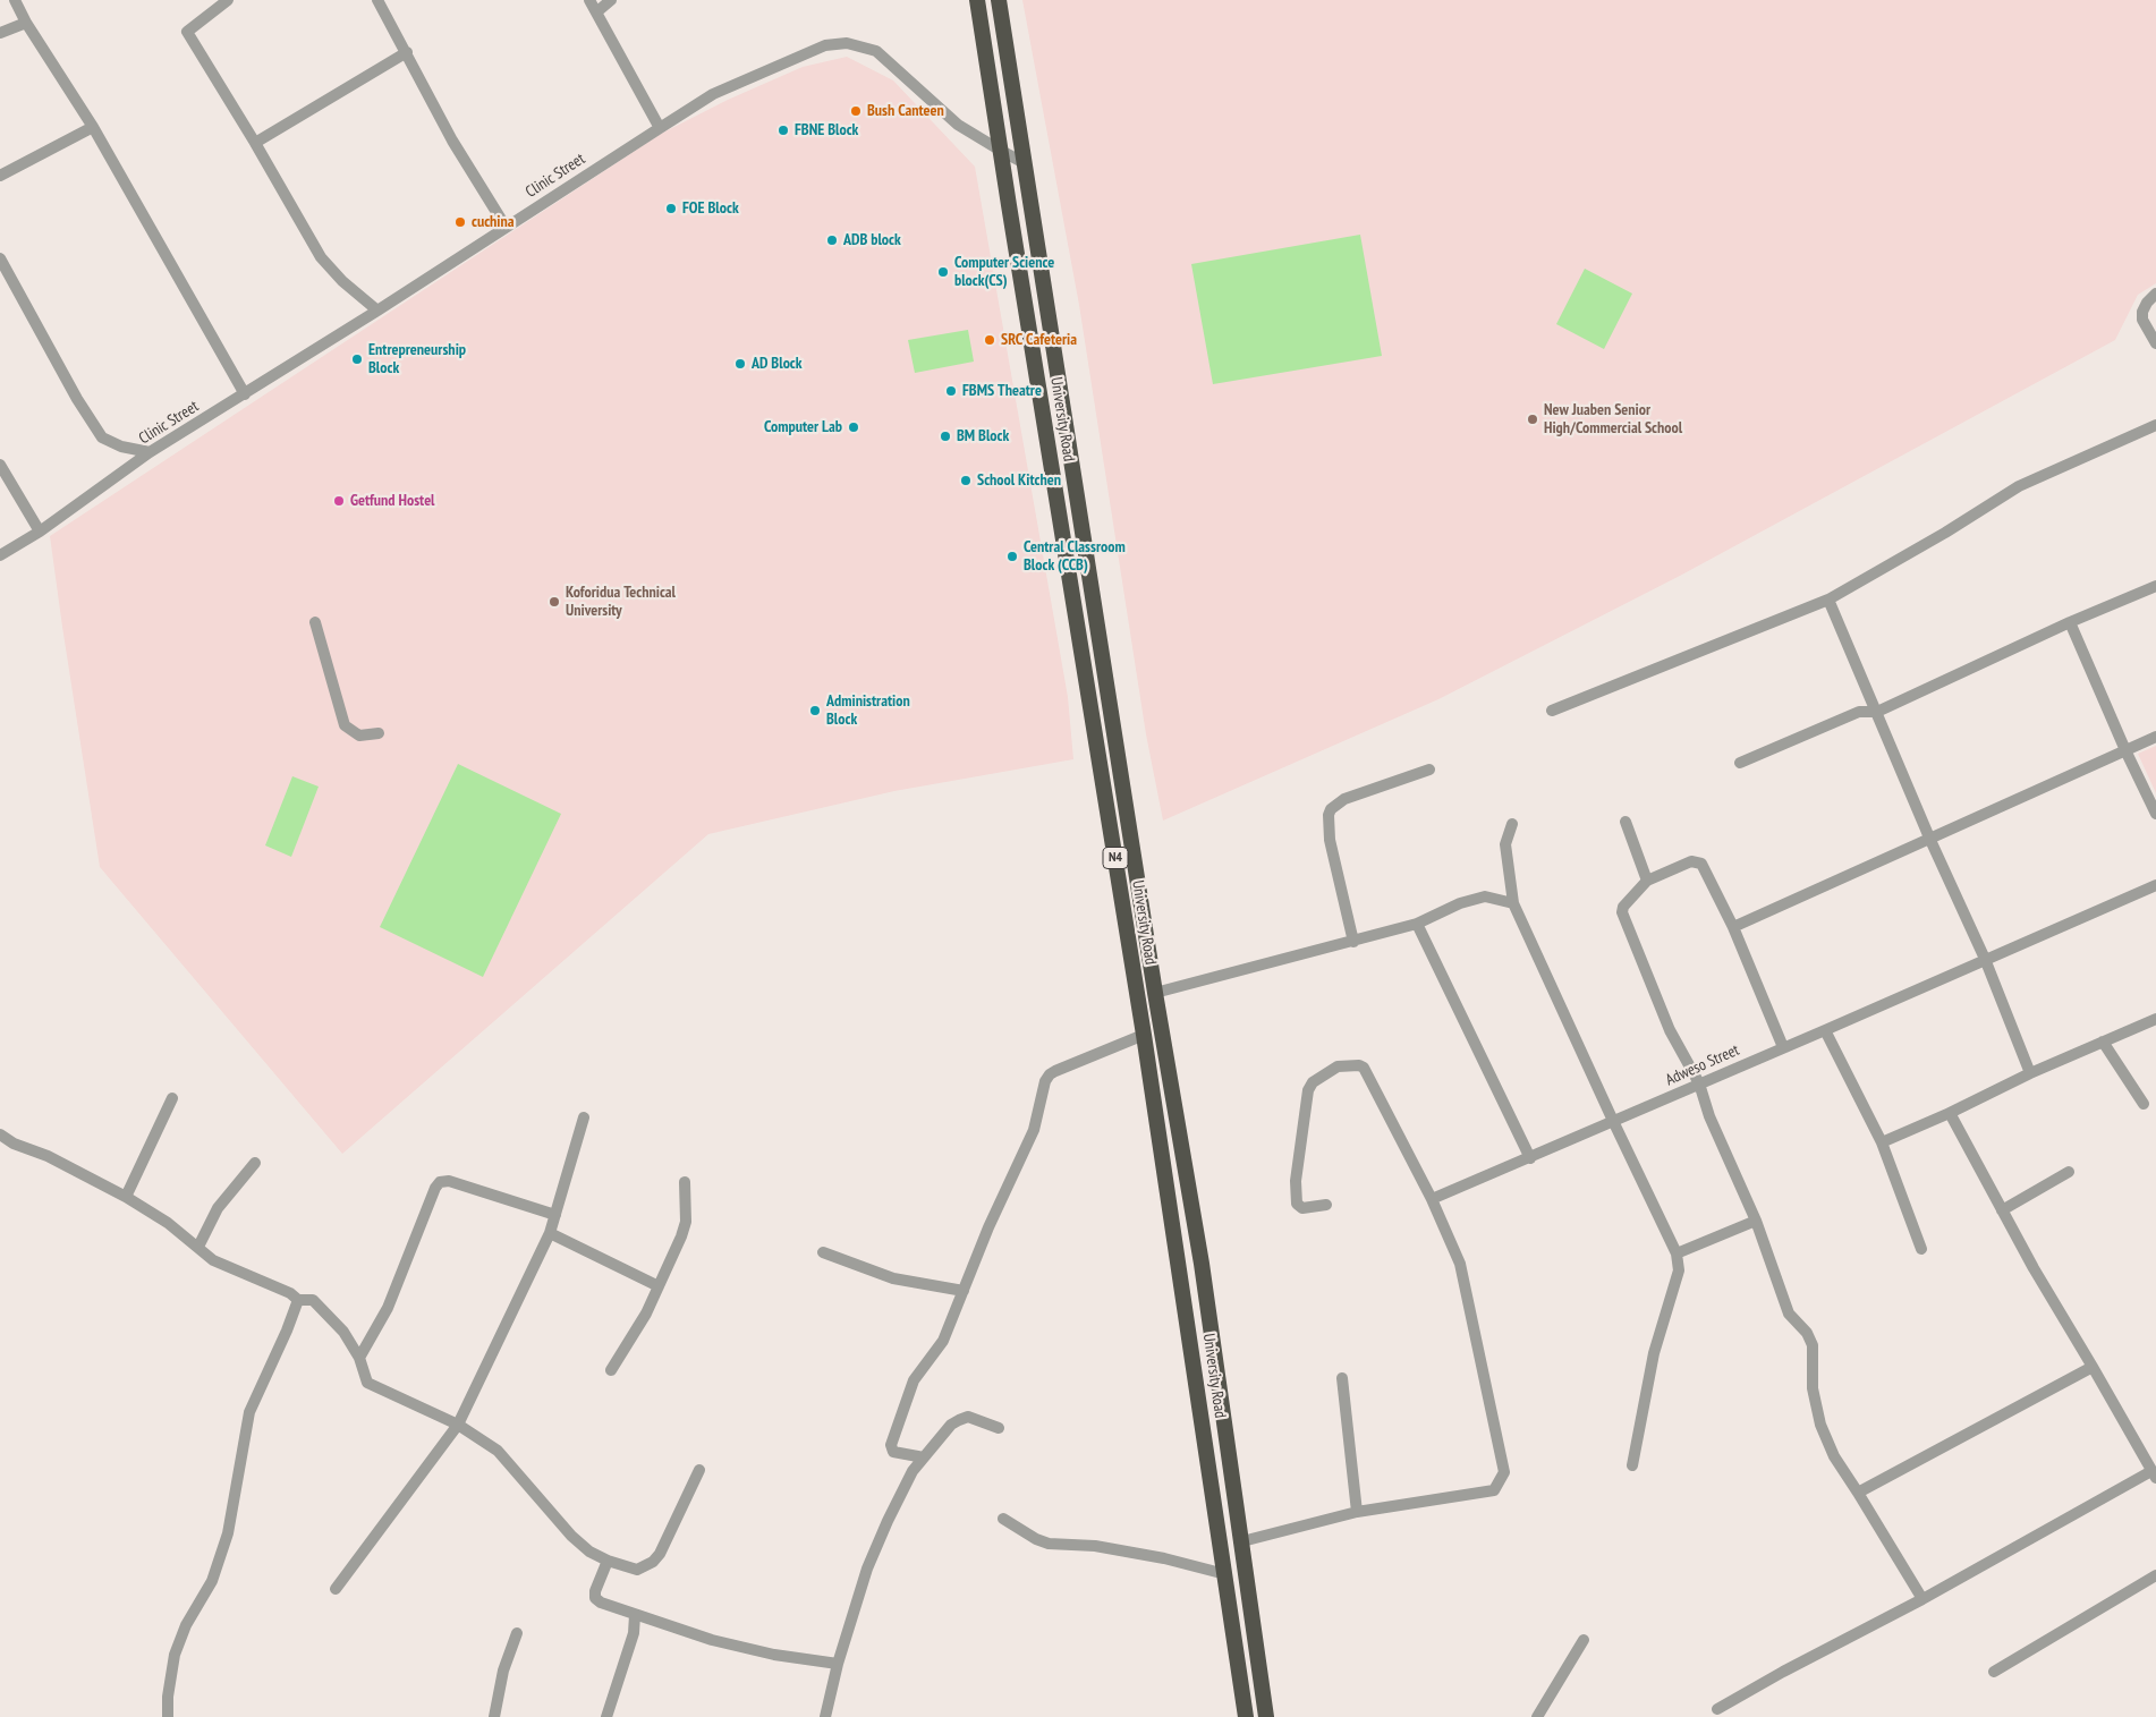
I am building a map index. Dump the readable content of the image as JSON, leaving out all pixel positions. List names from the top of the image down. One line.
{"streets":{"highway":["University Road","N4"],"street":["Clinic Street","Adweso Street"]},"crossings":[["Clinic Street","University Road"]],"places":["Bush Canteen","FBNE Block","FOE Block","cuchina","ADB block","Computer Science block(CS)","SRC Cafeteria","Entrepreneurship Block","AD Block","FBMS Theatre","New Juaben Senior High/Commercial School","Computer Lab","BM Block","School Kitchen","Getfund Hostel","Central Classroom Block (CCB)","Koforidua Technical University","Administration Block"]}
